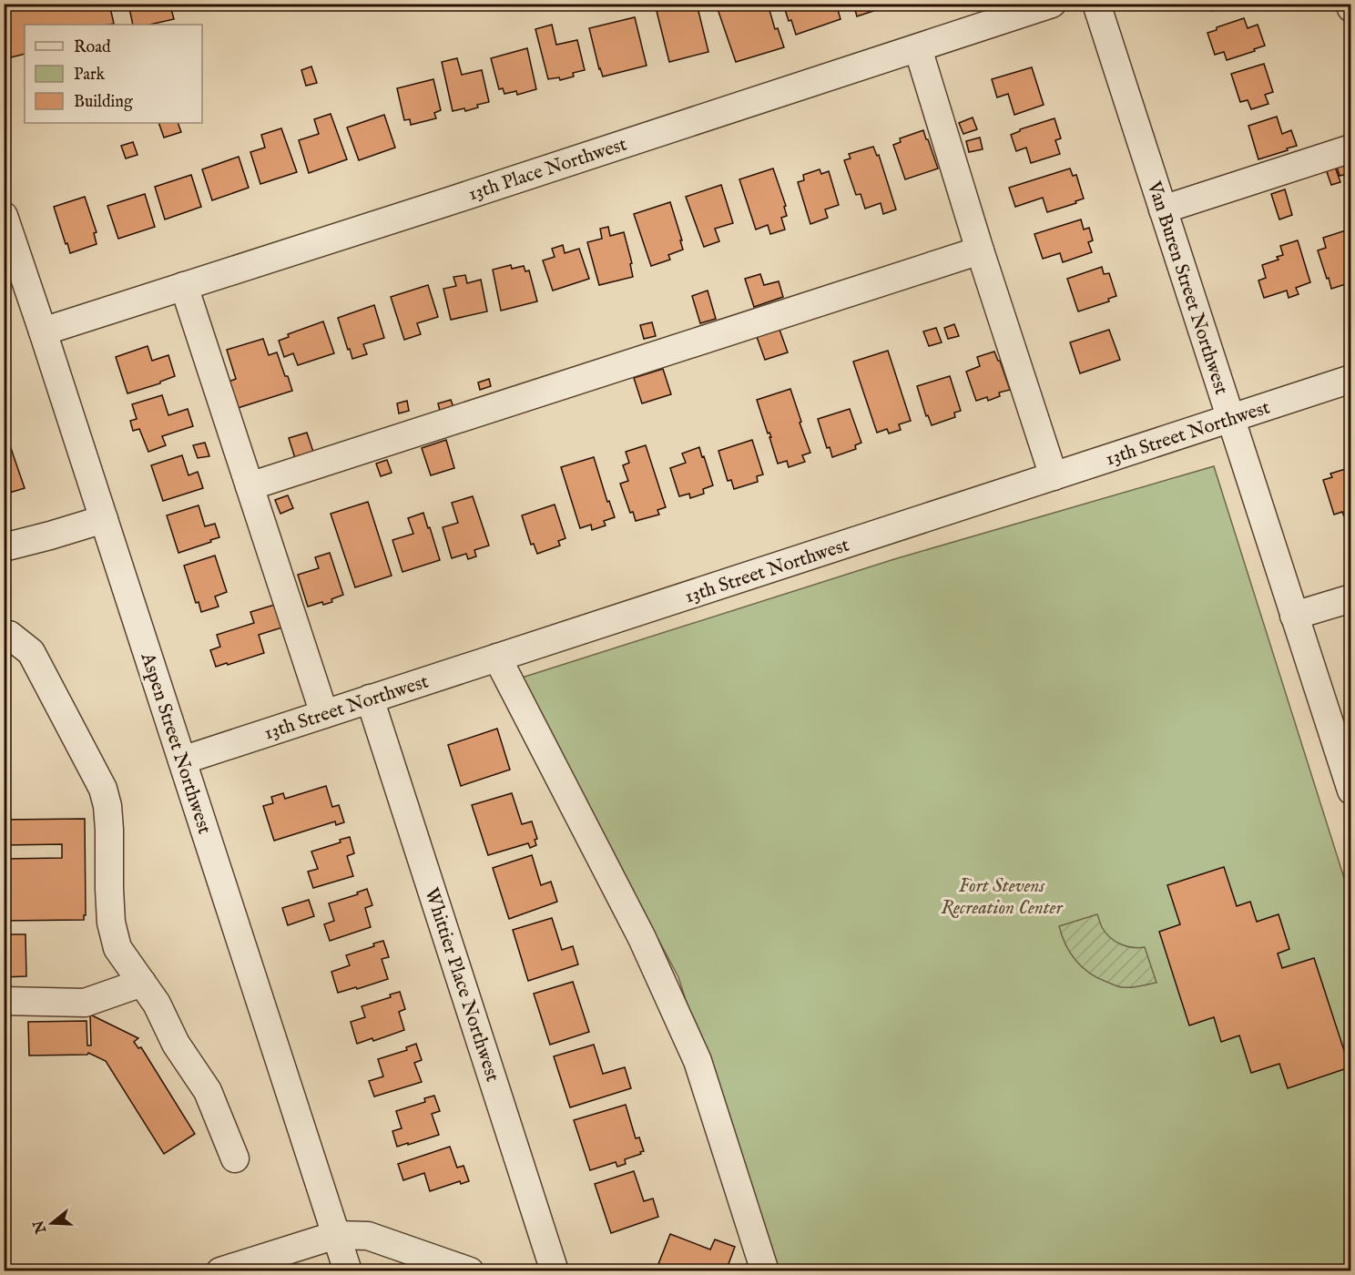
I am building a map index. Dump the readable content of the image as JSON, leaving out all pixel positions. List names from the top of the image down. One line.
{"streets":{"street":["13th Place Northwest","Van Buren Street Northwest","13th Street Northwest","Aspen Street Northwest","Whittier Place Northwest"]},"crossings":[["13th Place Northwest","Aspen Street Northwest"],["Van Buren Street Northwest","13th Street Northwest"],["13th Street Northwest","Aspen Street Northwest"],["13th Street Northwest","Whittier Place Northwest"]],"parks":["Fort Stevens Recreation Center"],"legend":["Road","Park","Building"],"north":"left"}
